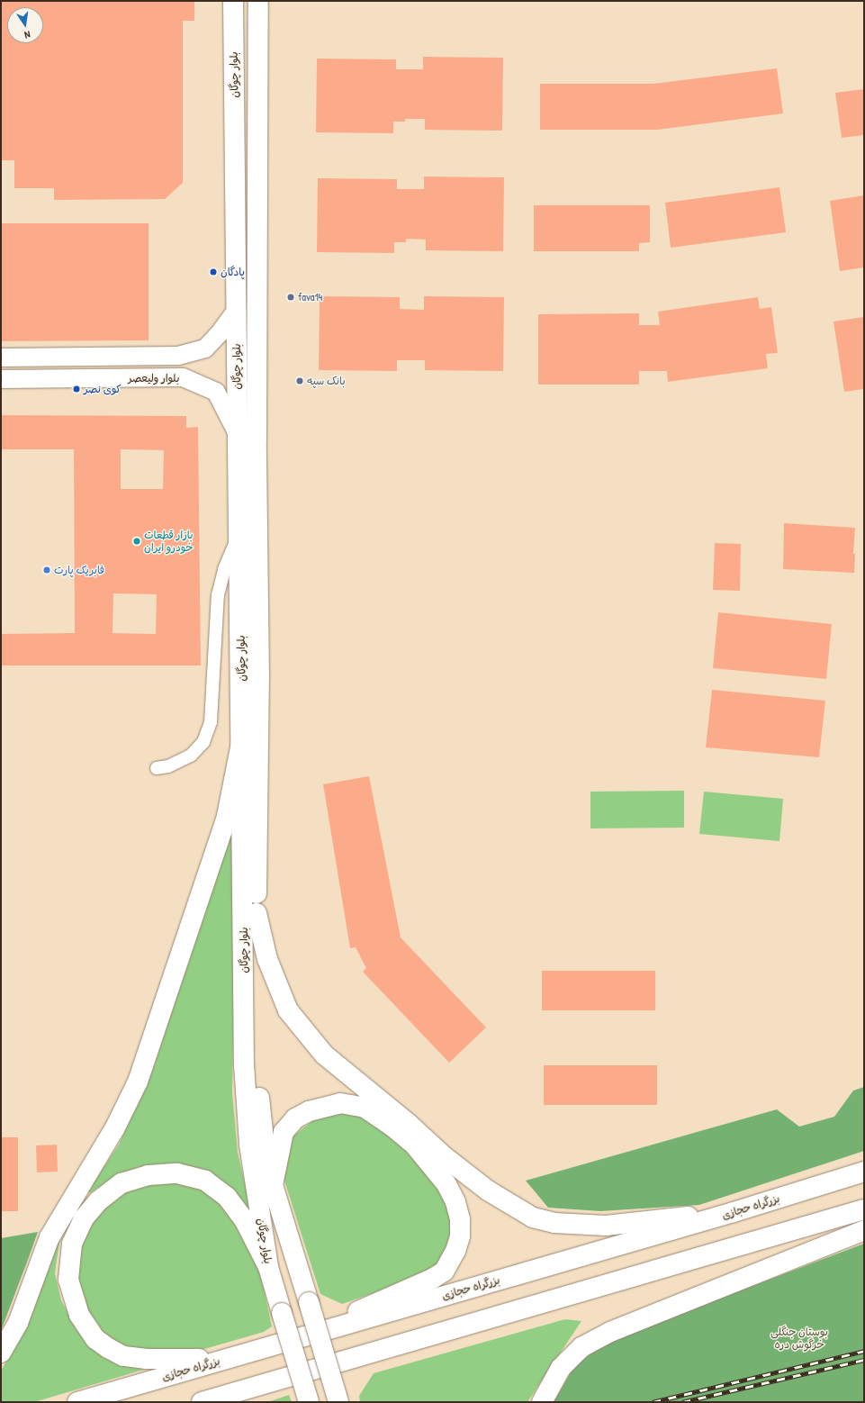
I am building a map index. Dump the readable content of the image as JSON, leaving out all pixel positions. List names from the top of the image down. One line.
{"streets":{"main road":["بلوار چوگان","بلوار ولیعصر","بزرگراه حجازی"]},"crossings":[["بلوار چوگان","بلوار ولیعصر"]],"parks":["بوستان جنگلی خرگوش دره"],"places":["پادگان","fava14","بانک سپه","کوی نصر","بازار قطعات خودرو ایران","فابریک پارت"],"north":"bottom"}
